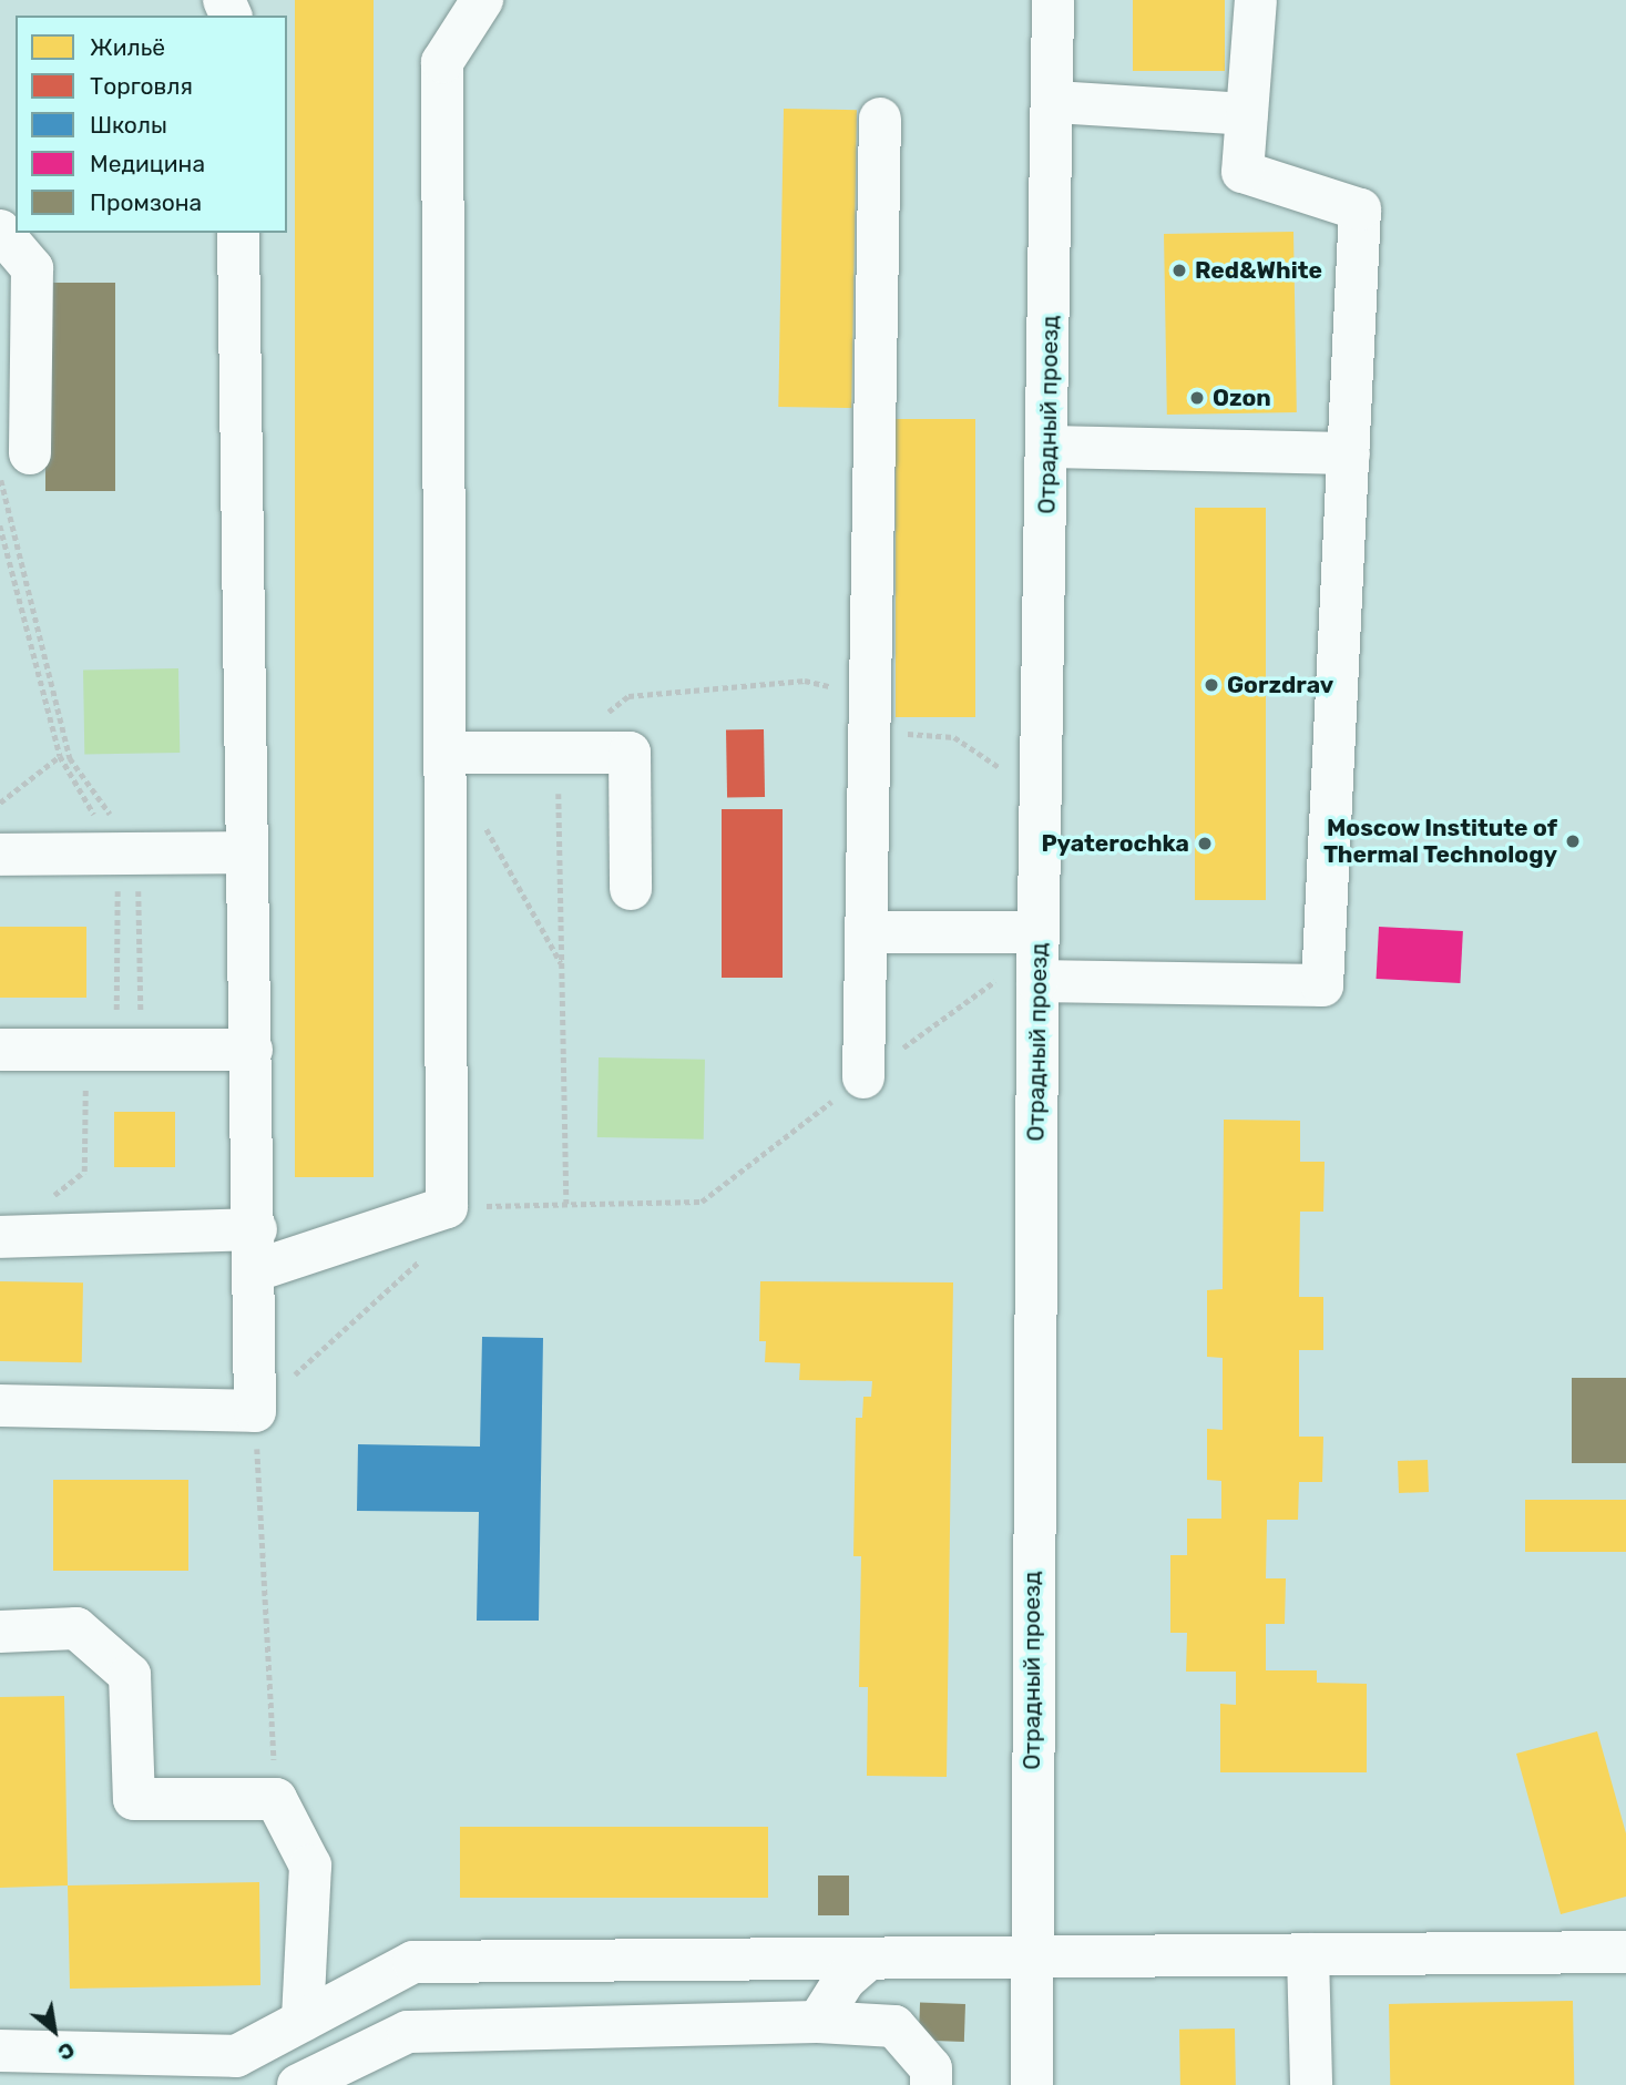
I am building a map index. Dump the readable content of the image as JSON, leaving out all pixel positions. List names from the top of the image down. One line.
{"streets":{"street":["Отрадный проезд"]},"places":["Red&White","Ozon","Gorzdrav","Moscow Institute of Thermal Technology","Pyaterochka"],"legend":["Жильё","Торговля","Школы","Медицина","Промзона"],"north":"bottom right"}
